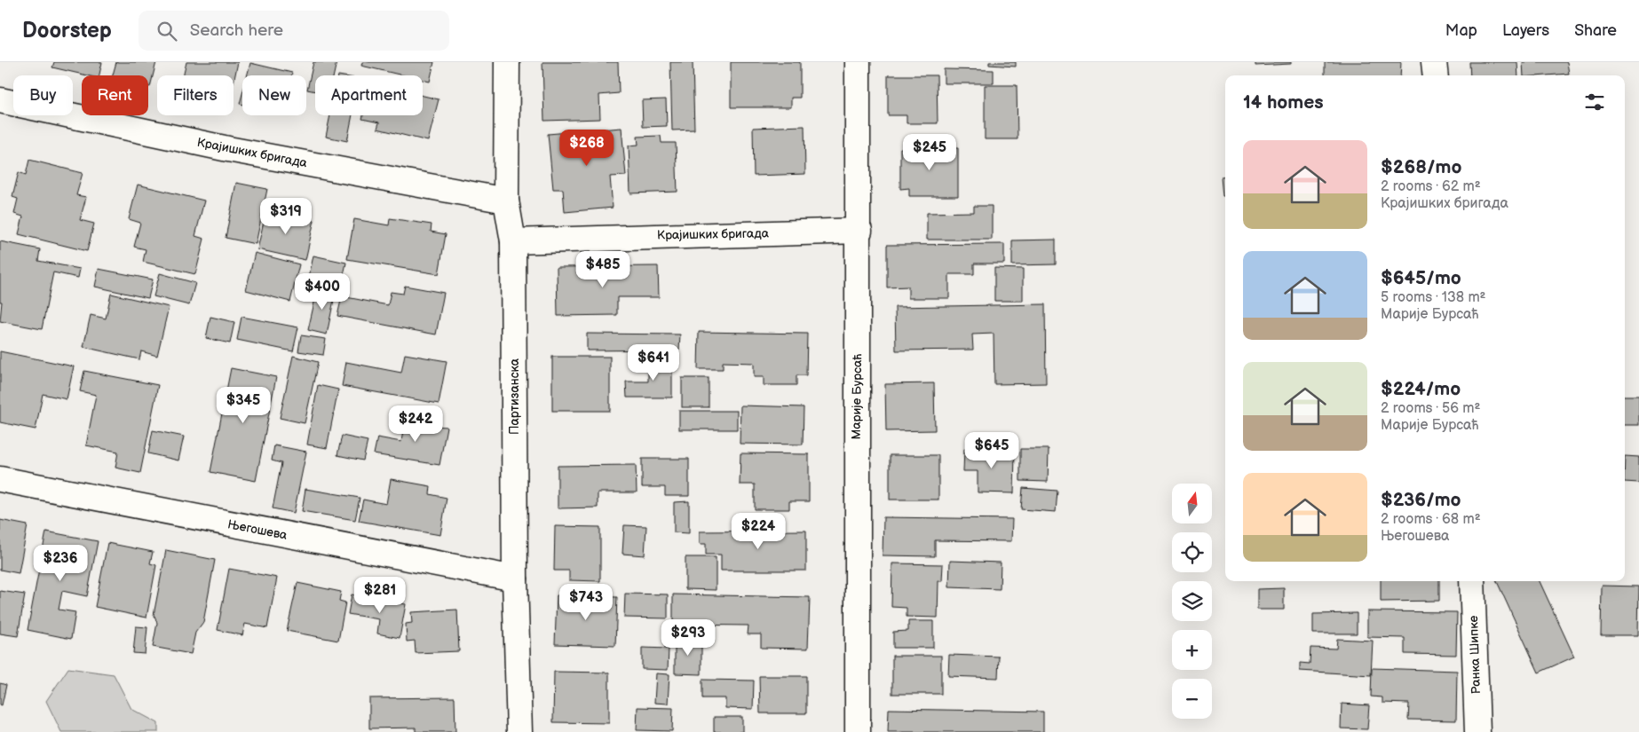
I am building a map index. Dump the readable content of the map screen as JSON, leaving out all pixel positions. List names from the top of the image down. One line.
{"streets":{"street":["Крајишких бригада","Партизанска","Марије Бурсаћ","Његошева","Ранка Шипке"]},"crossings":[["Крајишких бригада","Партизанска"],["Крајишких бригада","Марије Бурсаћ"],["Партизанска","Његошева"]],"north":"top","page":{"header":"Doorstep","search":"Search here","nav":["Map","Layers","Share"],"chip":["Buy","Rent","Filters","New","Apartment"],"heading":"14 homes","list":[{"name":"$268/mo","note":"2 rooms · 62 m² · Крајишких бригада"},{"name":"$645/mo","note":"5 rooms · 138 m² · Марије Бурсаћ"},{"name":"$224/mo","note":"2 rooms · 56 m² · Марије Бурсаћ"},{"name":"$236/mo","note":"2 rooms · 68 m² · Његошева"}],"price":["$268","$245","$319","$485","$400","$641","$345","$242","$645","$224","$236","$281","$743","$293"],"map_buttons":["+","−"]}}
